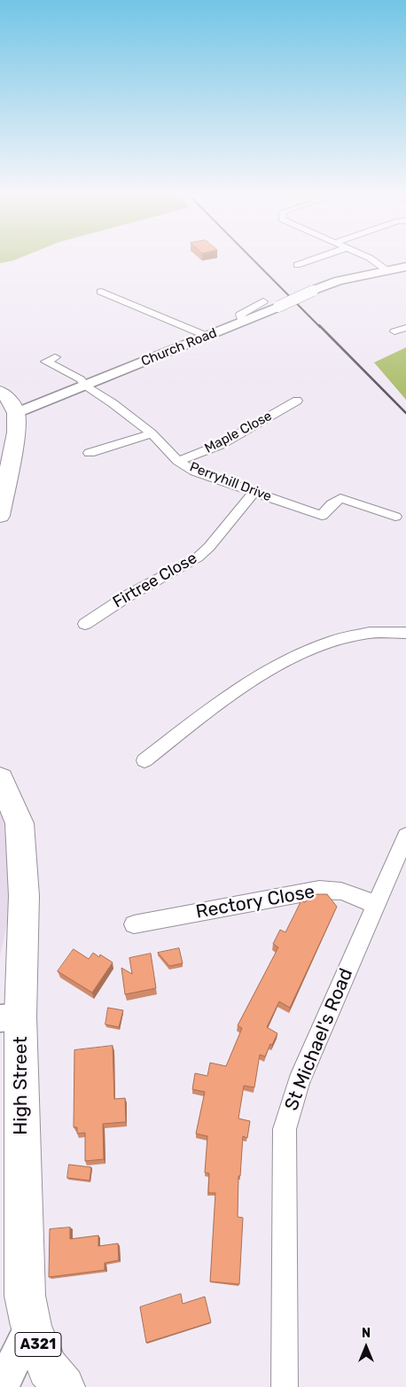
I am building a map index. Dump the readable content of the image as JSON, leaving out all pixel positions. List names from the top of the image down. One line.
{"streets":{"main road":["High Street","A321"],"street":["Church Road","Maple Close","Perryhill Drive","Firtree Close","Rectory Close","St Michael's Road"]},"crossings":[["Church Road","Perryhill Drive"],["Maple Close","Perryhill Drive"],["Perryhill Drive","Firtree Close"],["Rectory Close","St Michael's Road"]],"north":"top"}
